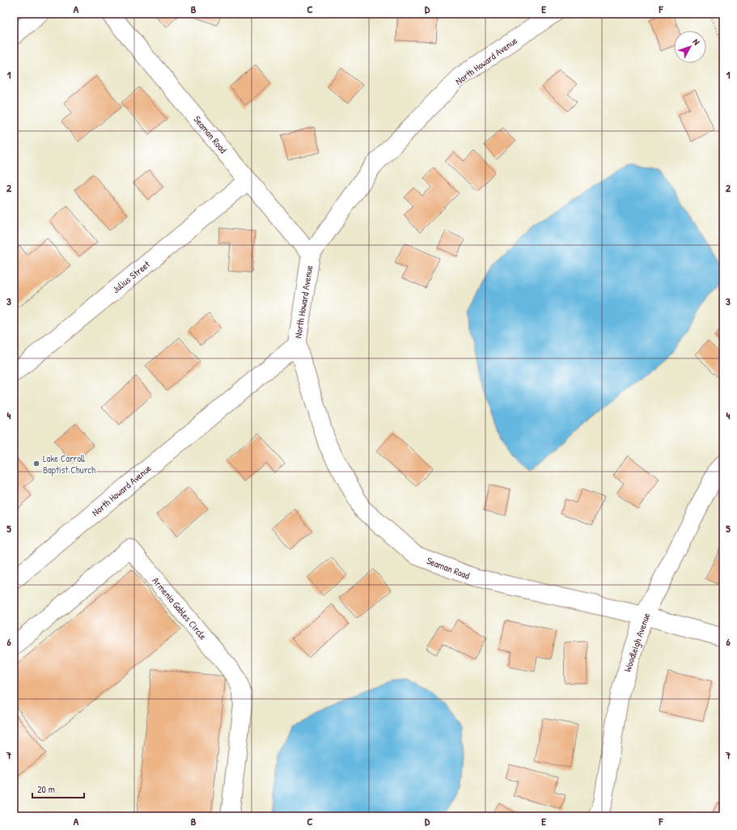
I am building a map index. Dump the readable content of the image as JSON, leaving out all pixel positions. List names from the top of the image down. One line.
{"streets":{"street":["North Howard Avenue","Seaman Road","Julius Street","Armenia Gables Circle","Woodleigh Avenue"]},"crossings":[["North Howard Avenue","Seaman Road"],["Seaman Road","Julius Street"],["Seaman Road","Woodleigh Avenue"]],"places":["Lake Carroll Baptist Church"],"scale_bar":"20 m","north":"top right","grid":{"columns":["A","B","C","D","E","F"],"rows":["1","2","3","4","5","6","7"]}}
